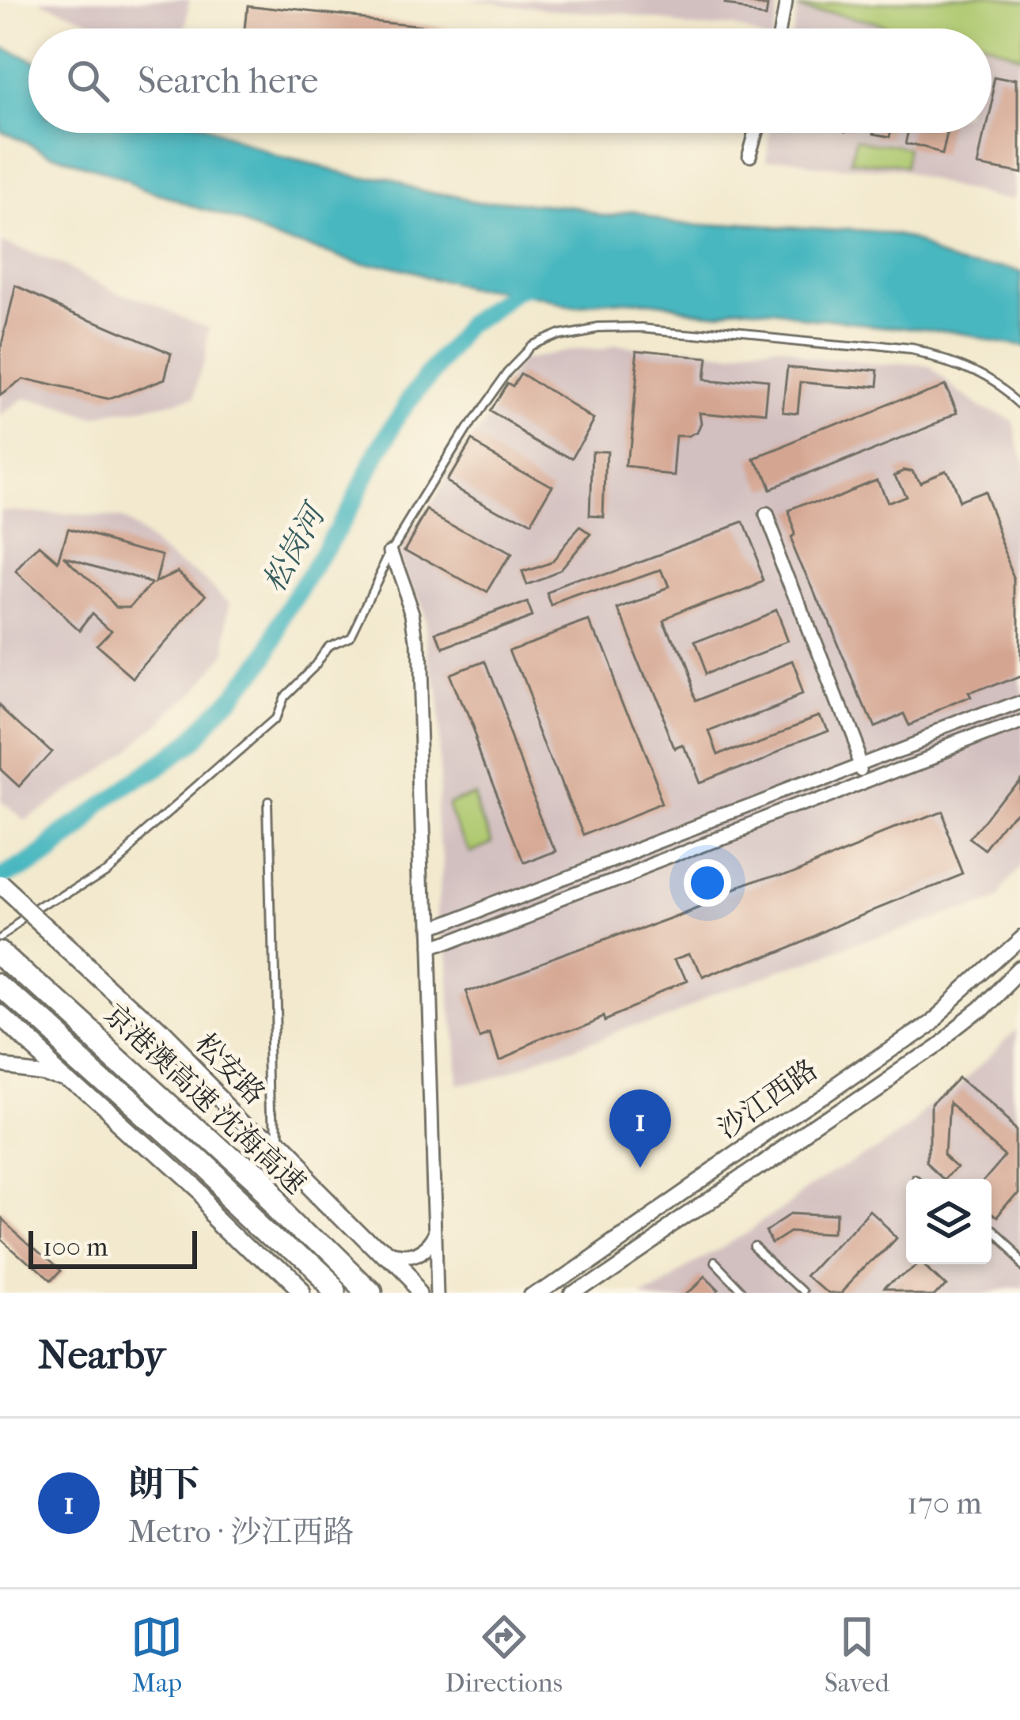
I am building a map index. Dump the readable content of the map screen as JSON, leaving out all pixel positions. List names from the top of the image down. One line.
{"streets":{"highway":["京港澳高速 沈海高速"],"main road":["松安路"],"street":["沙江西路"]},"water":["松岗河"],"scale_bar":"100 m","page":{"search":"Search here","pins":"1","scale":"100 m","heading":"Nearby","list":[{"mark":"1","name":"朗下","note":"Metro · 沙江西路","value":"170 m"}],"nav":["Map","Directions","Saved"]}}
